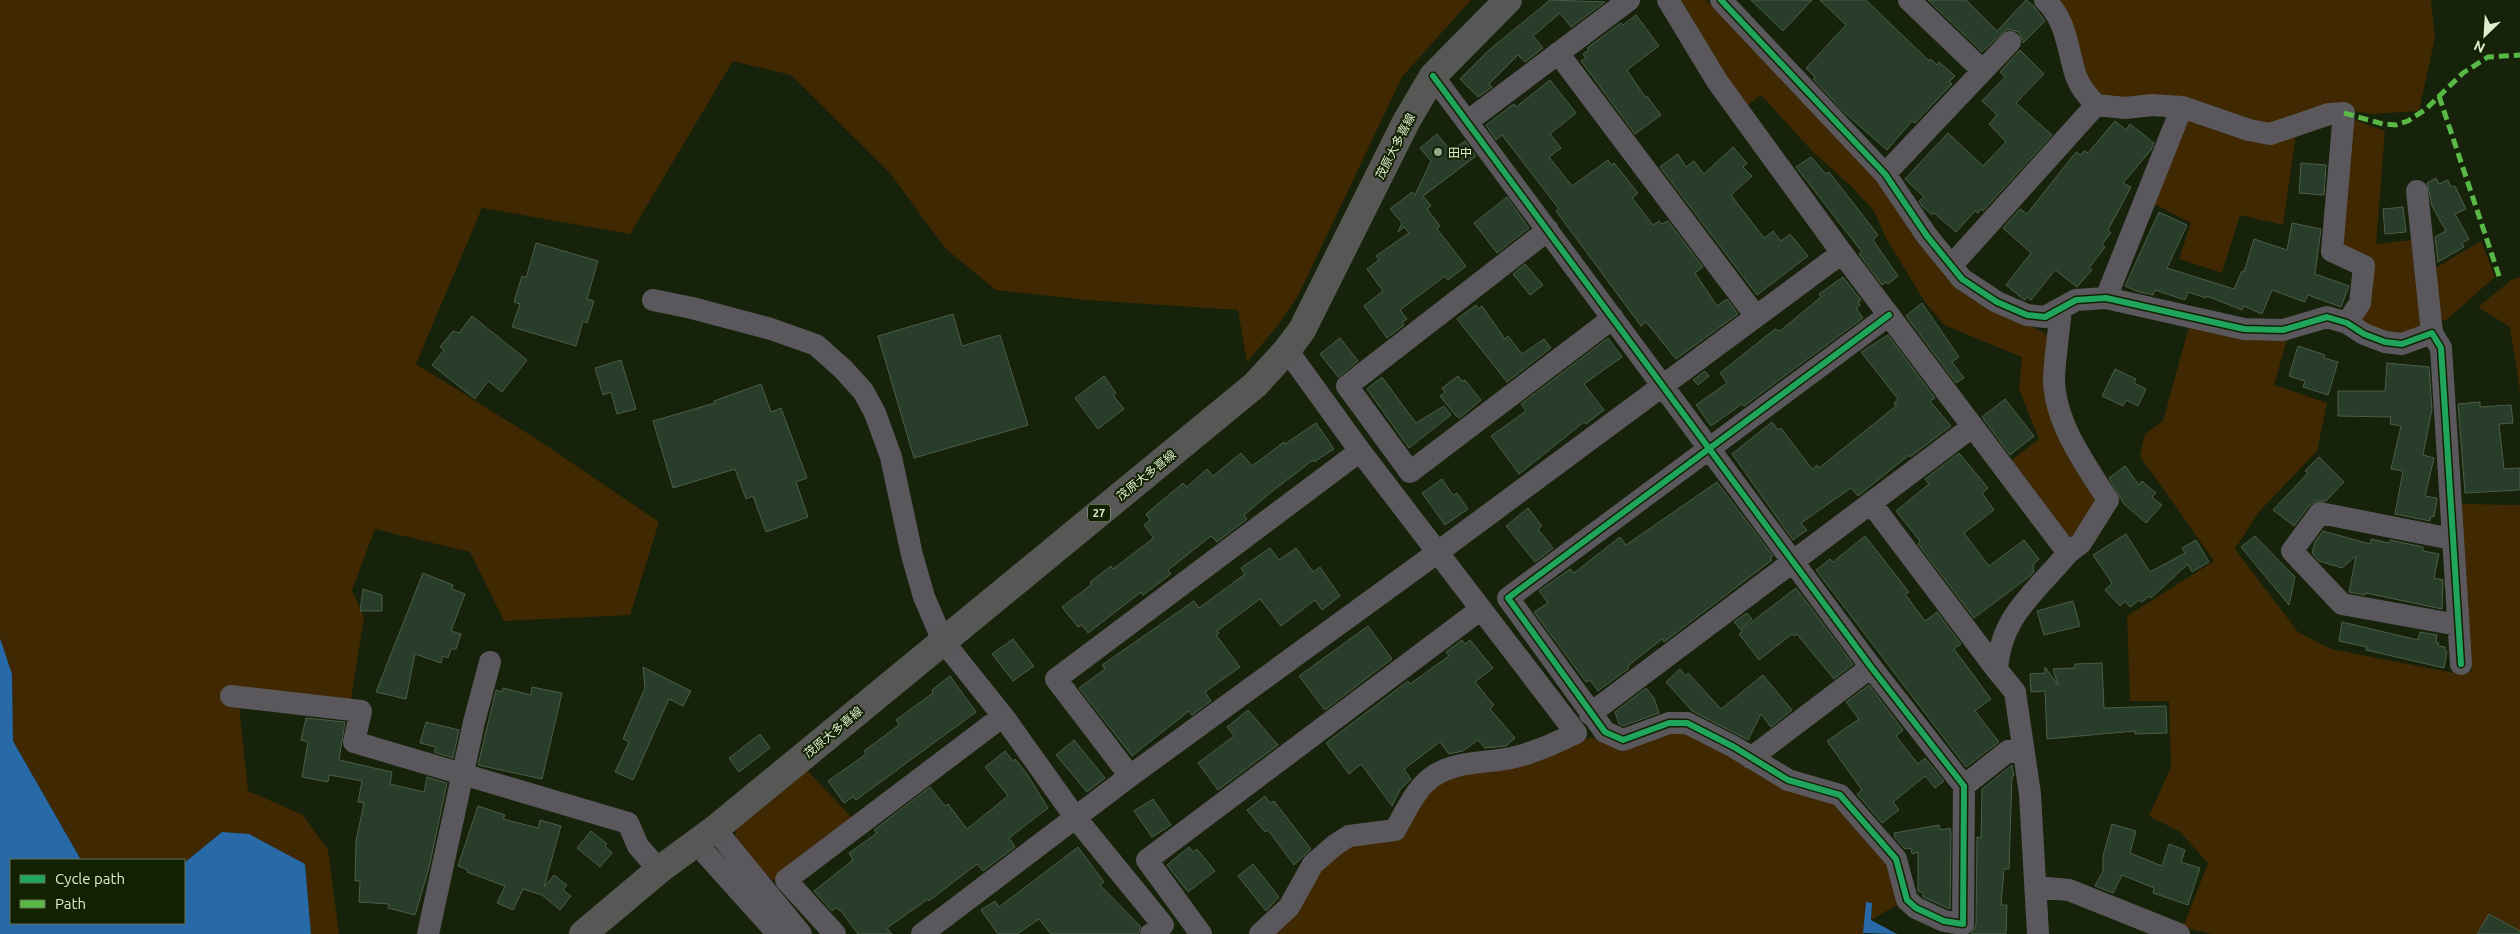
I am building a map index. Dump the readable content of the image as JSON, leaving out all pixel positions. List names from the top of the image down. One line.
{"streets":{"main road":["茂原大多喜線","27"]},"places":["田中"],"legend":["Cycle path","Path"],"north":"bottom left"}
